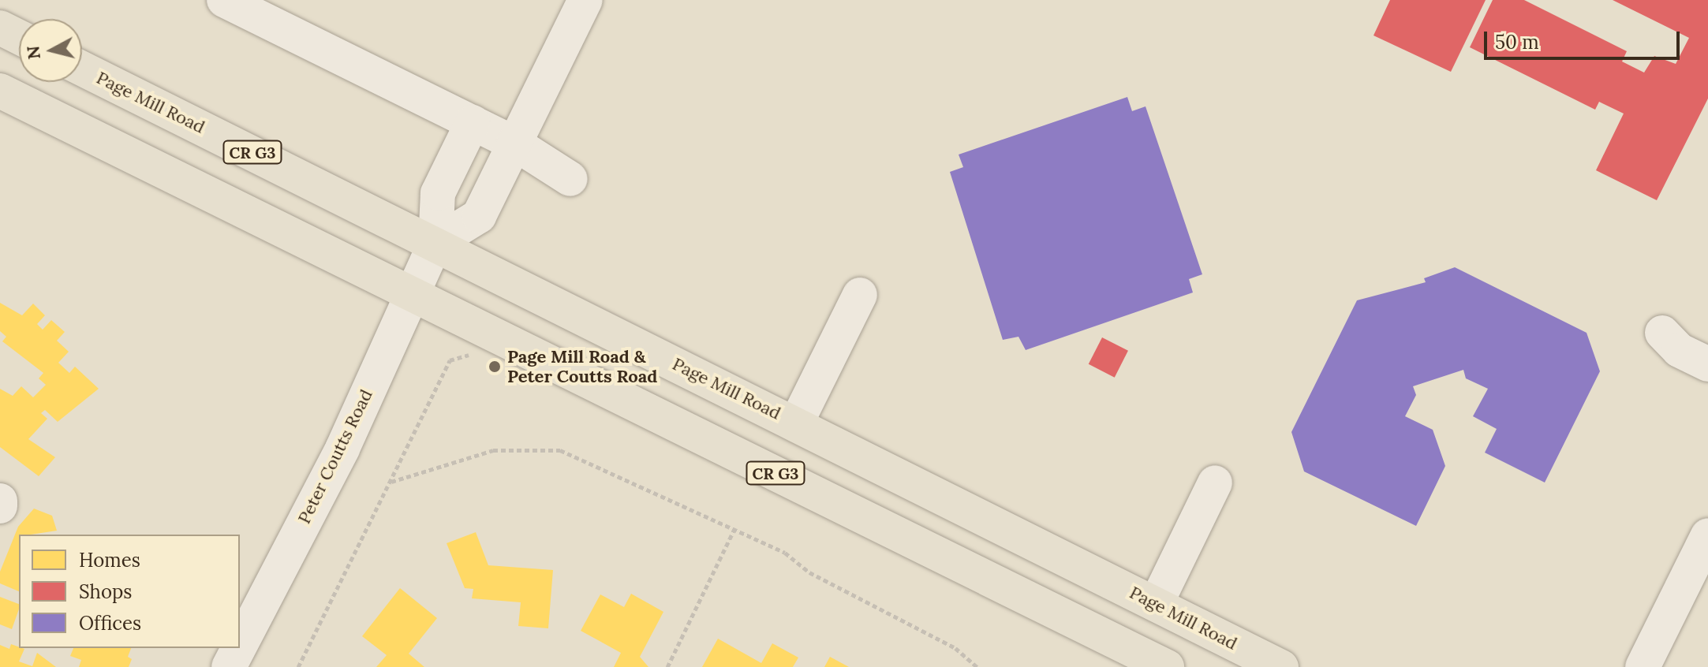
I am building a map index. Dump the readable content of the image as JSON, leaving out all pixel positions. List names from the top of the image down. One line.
{"streets":{"main road":["Page Mill Road","CR G3"],"street":["Peter Coutts Road"]},"crossings":[["Page Mill Road","Peter Coutts Road"],["CR G3","Peter Coutts Road"]],"places":["Page Mill Road & Peter Coutts Road"],"legend":["Homes","Shops","Offices"],"scale_bar":"50 m","north":"left"}
